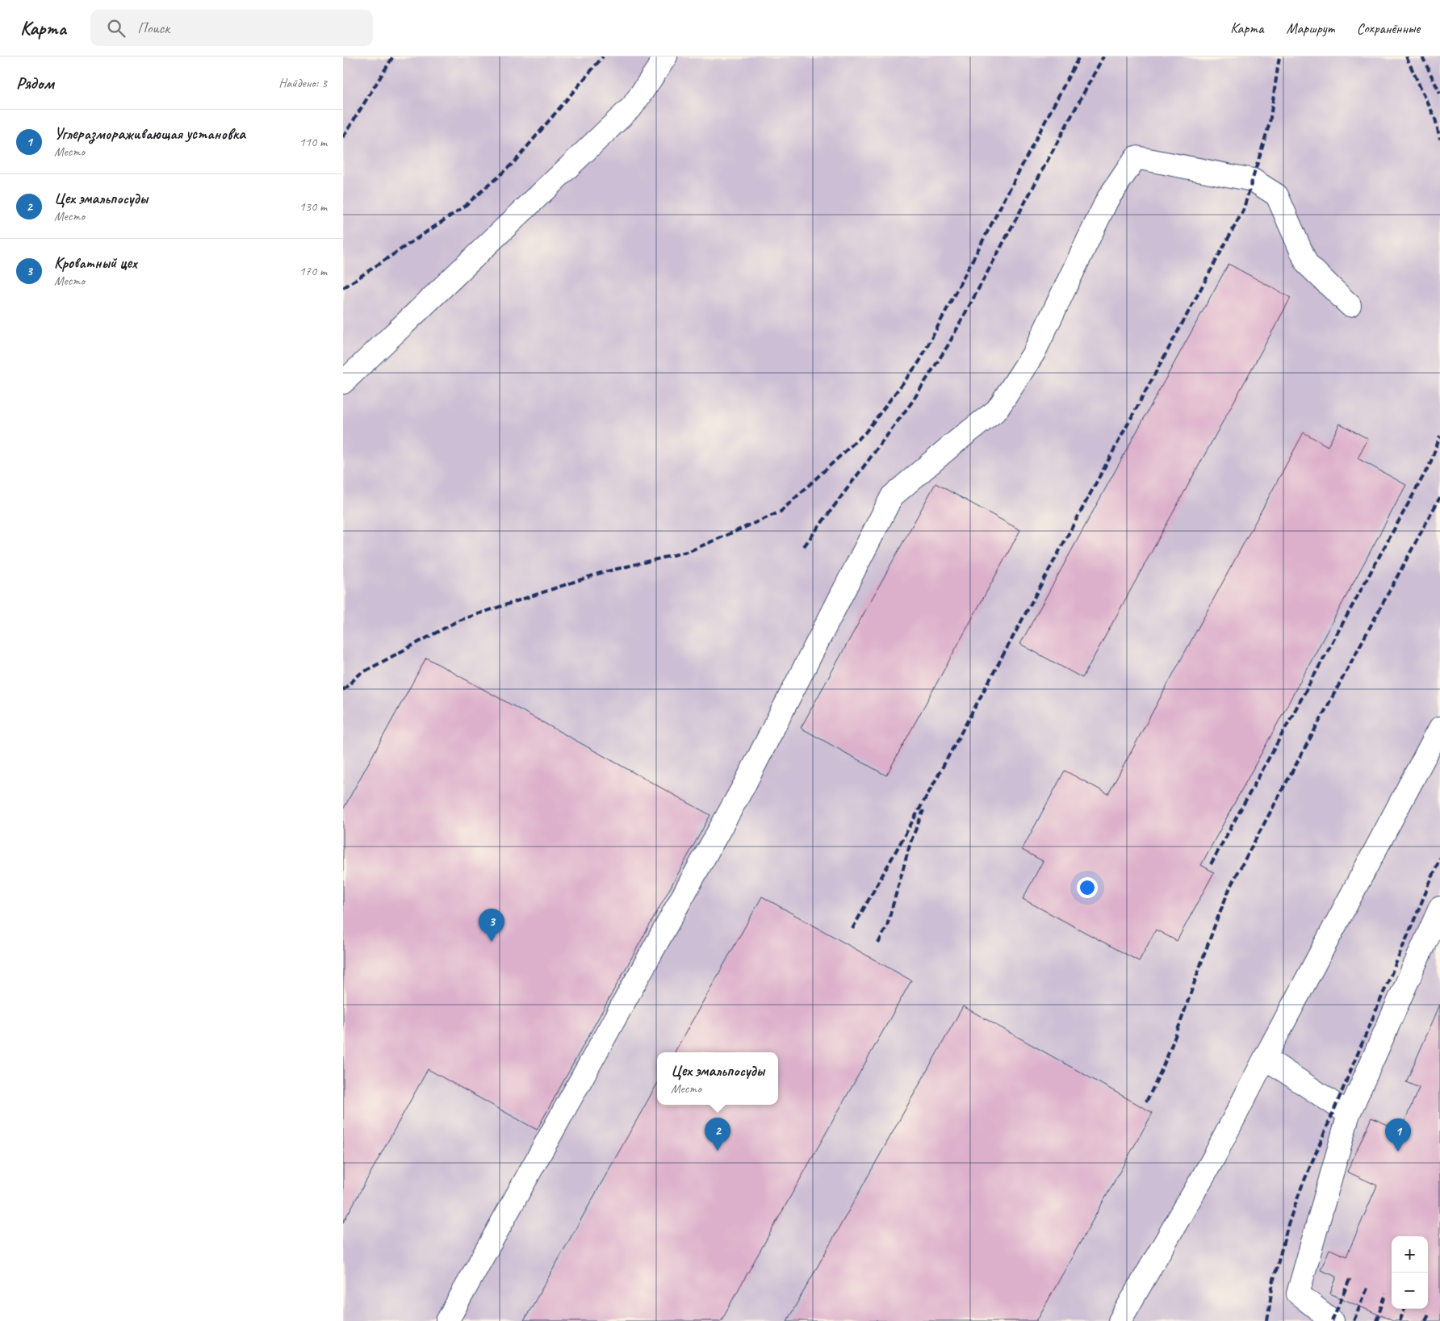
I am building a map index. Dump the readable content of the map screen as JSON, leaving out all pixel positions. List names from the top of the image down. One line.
{"page":{"header":"Карта","search":"Поиск","nav":["Карта","Маршрут","Сохранённые"],"heading":["Рядом","Найдено: 3"],"list":[{"mark":"1","name":"Углеразмораживающая установка","note":"Место","value":"110 m"},{"mark":"2","name":"Цех эмальпосуды","note":"Место","value":"130 m"},{"mark":"3","name":"Кроватный цех","note":"Место","value":"170 m"}],"pins":["3","2","1"],"popup":["Цех эмальпосуды","Место"],"map_buttons":["+","−"]}}
